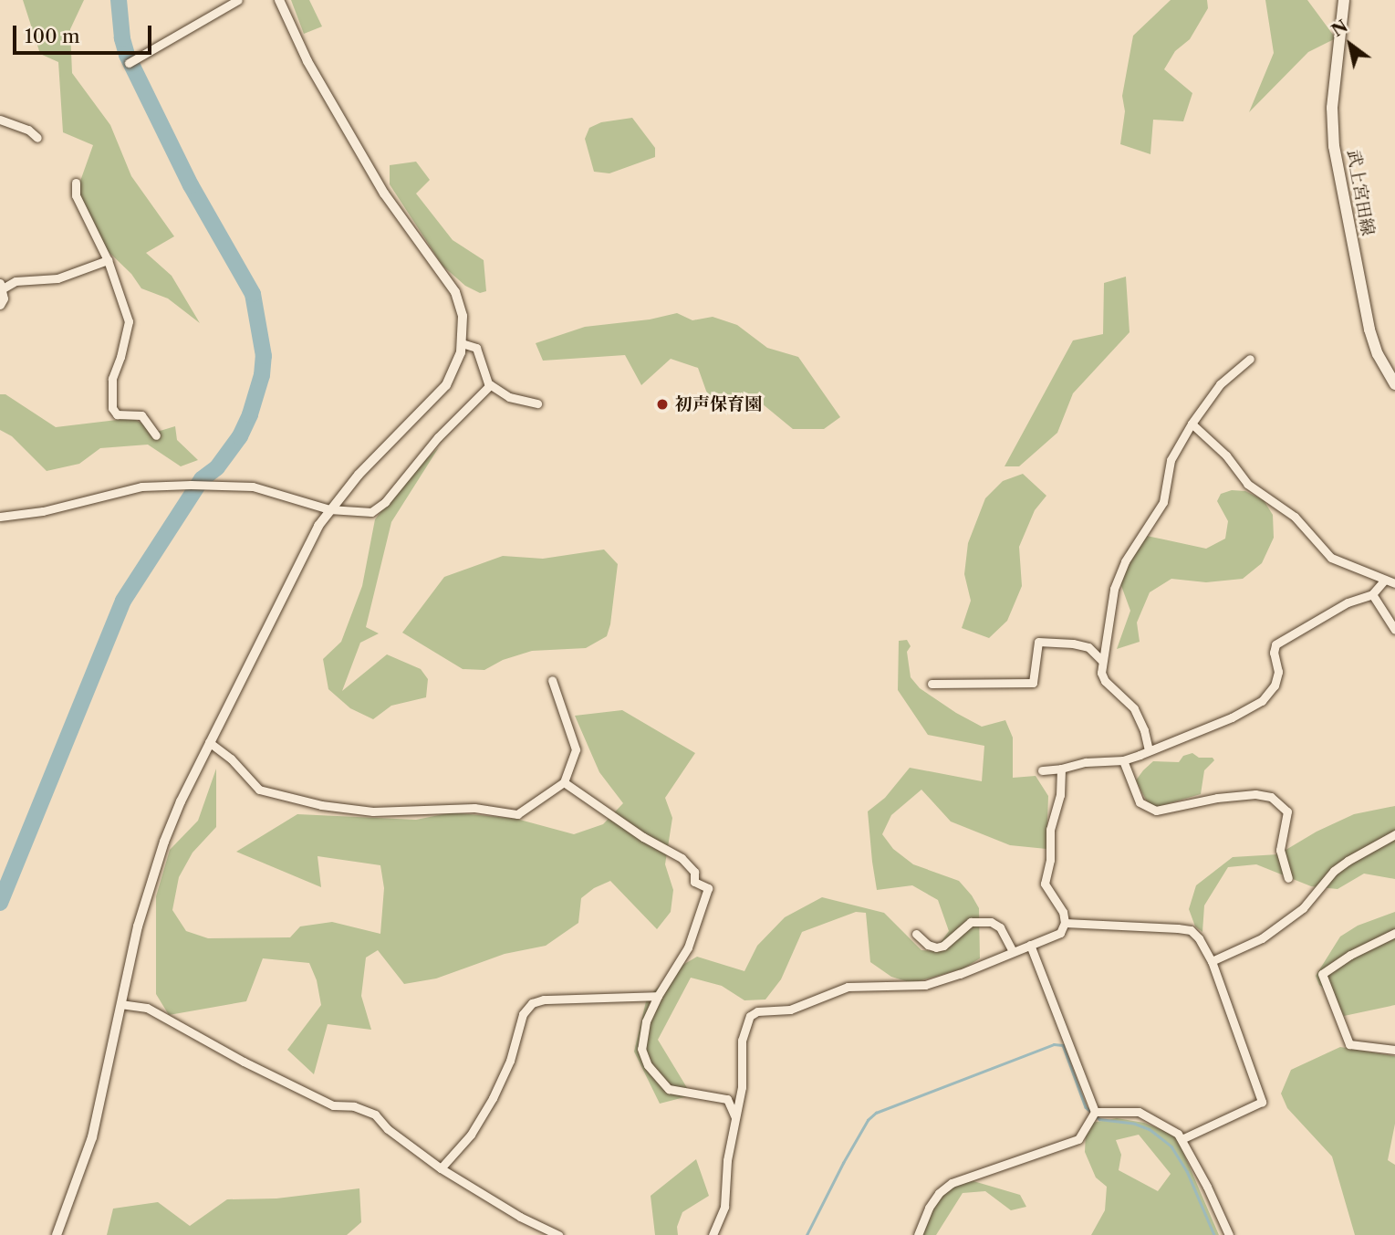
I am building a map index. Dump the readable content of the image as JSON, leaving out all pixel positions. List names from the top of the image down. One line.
{"streets":{"main road":["武上宮田線"]},"places":["初声保育園"],"scale_bar":"100 m","north":"top left"}
